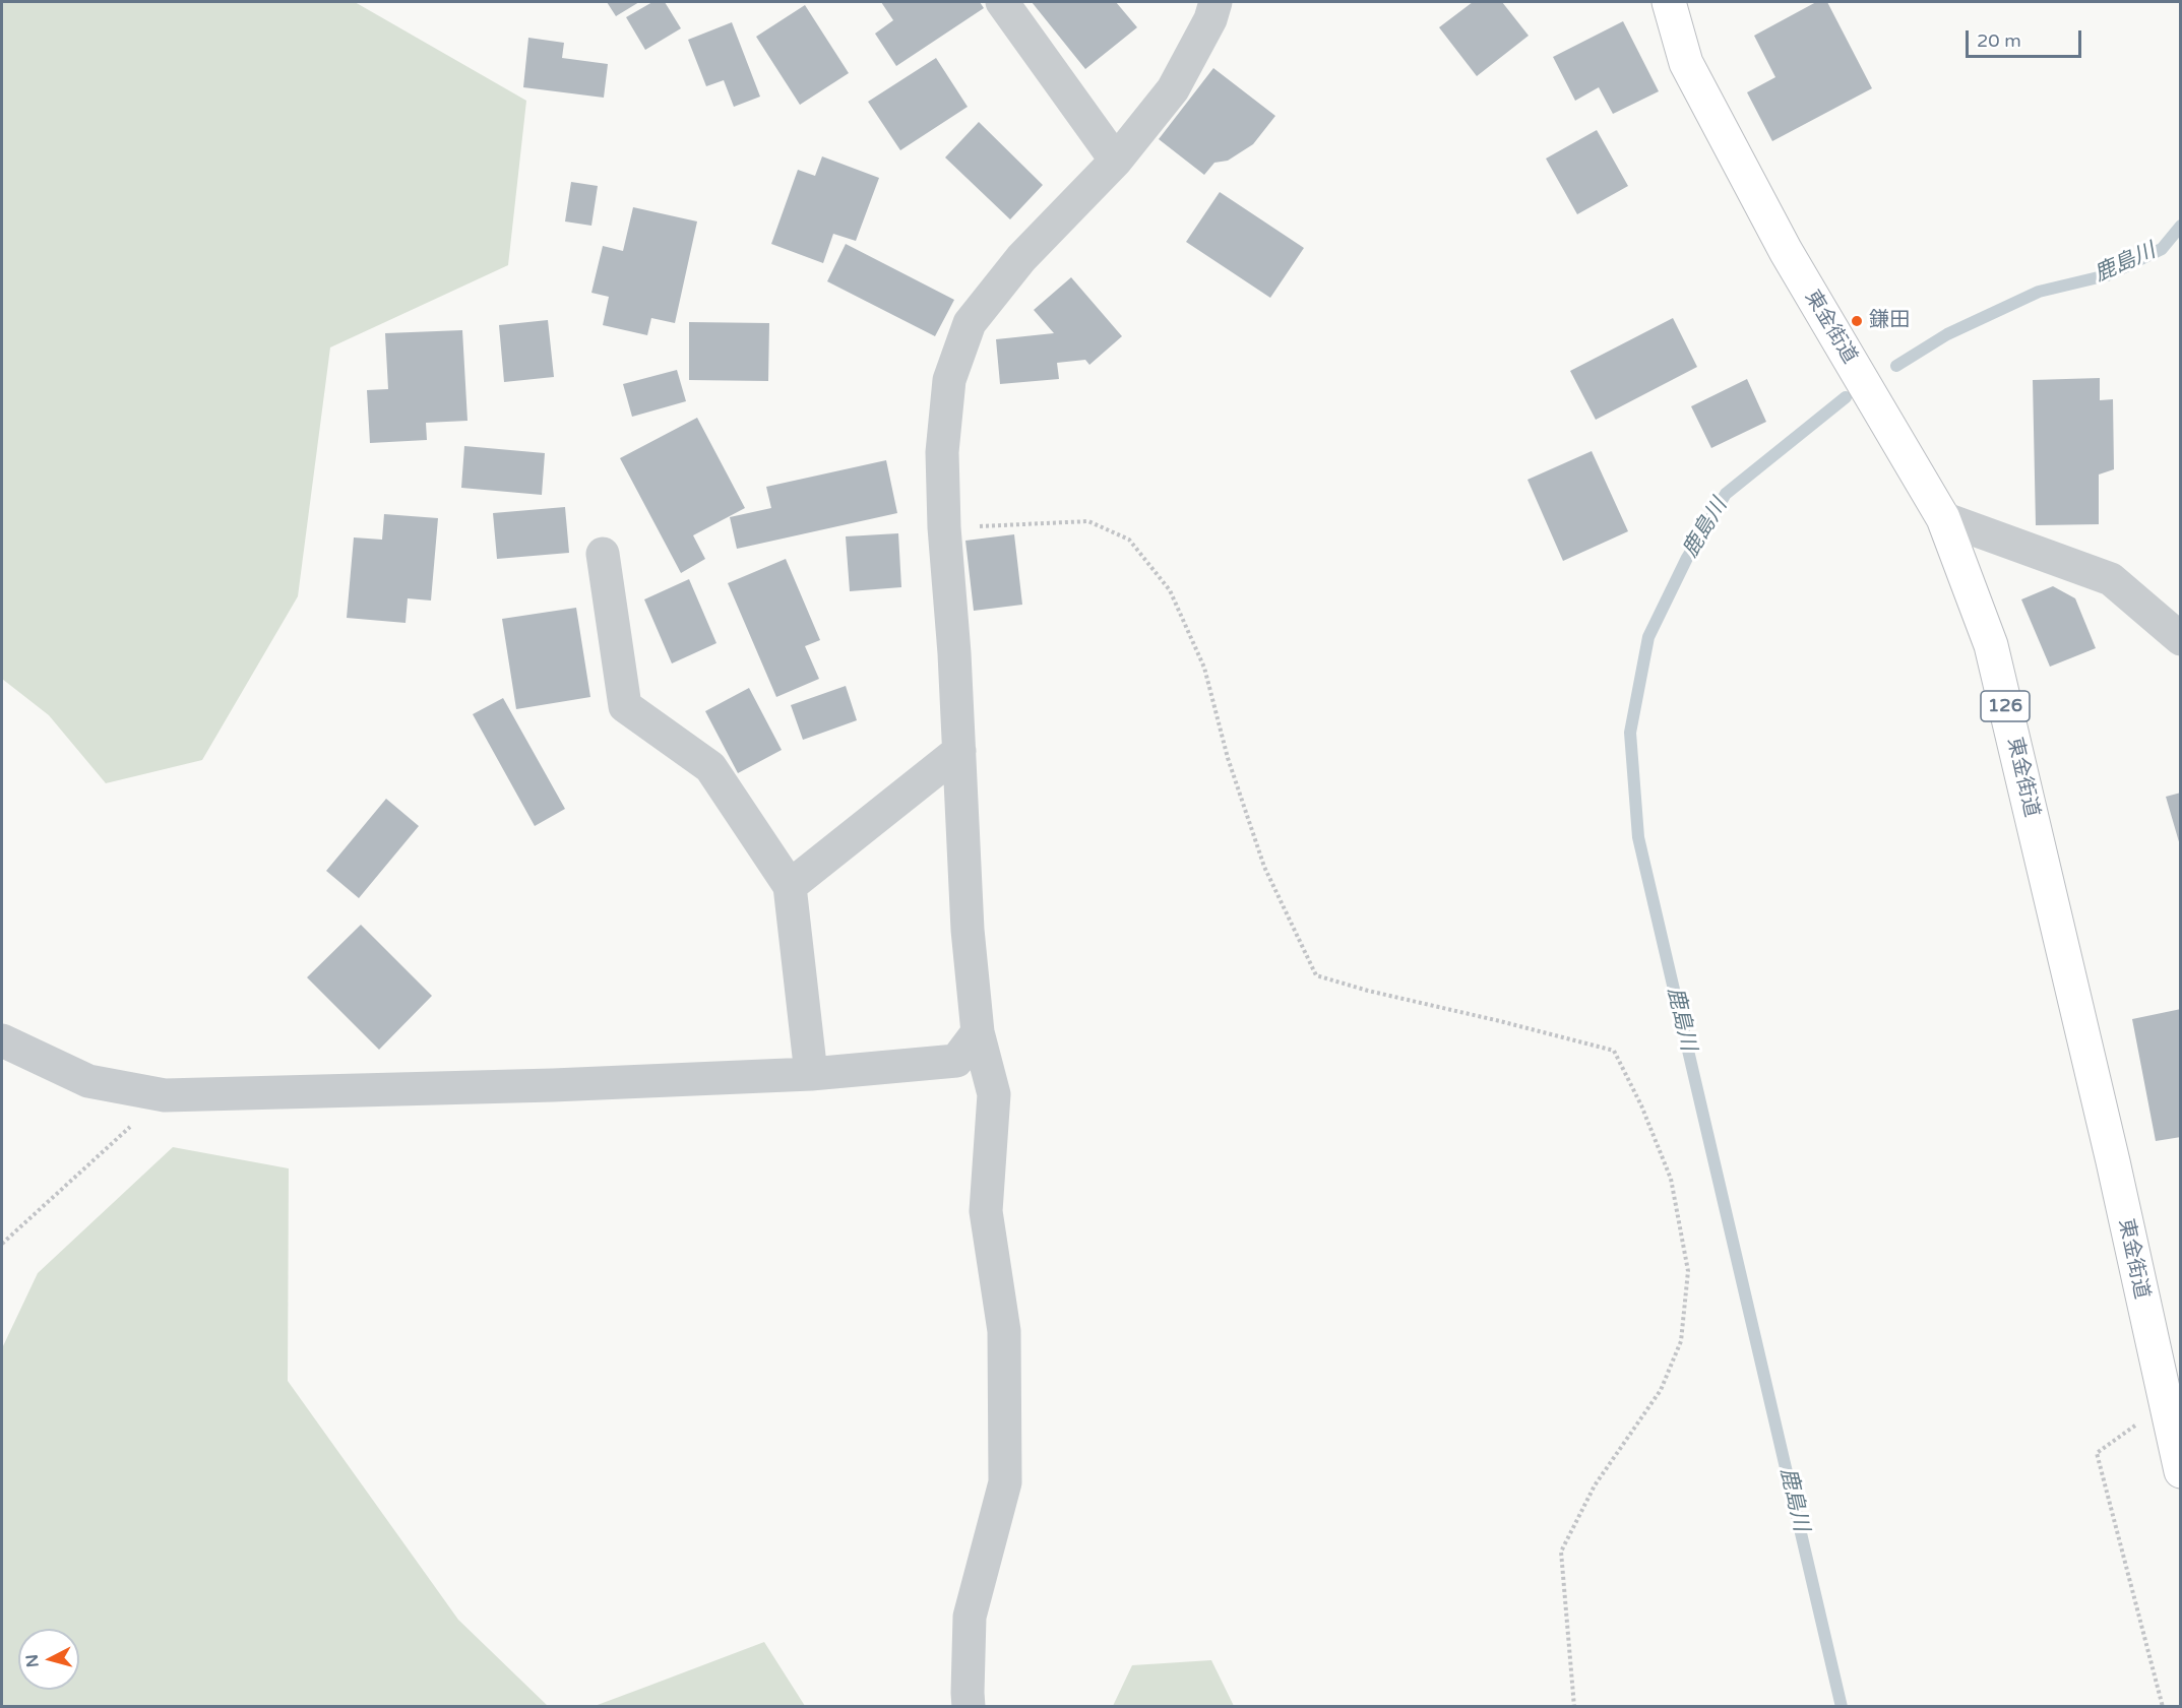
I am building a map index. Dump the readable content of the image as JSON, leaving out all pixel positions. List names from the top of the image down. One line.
{"streets":{"highway":["東金街道","126"]},"water":["鹿島川"],"places":["鎌田"],"scale_bar":"20 m","north":"left"}
